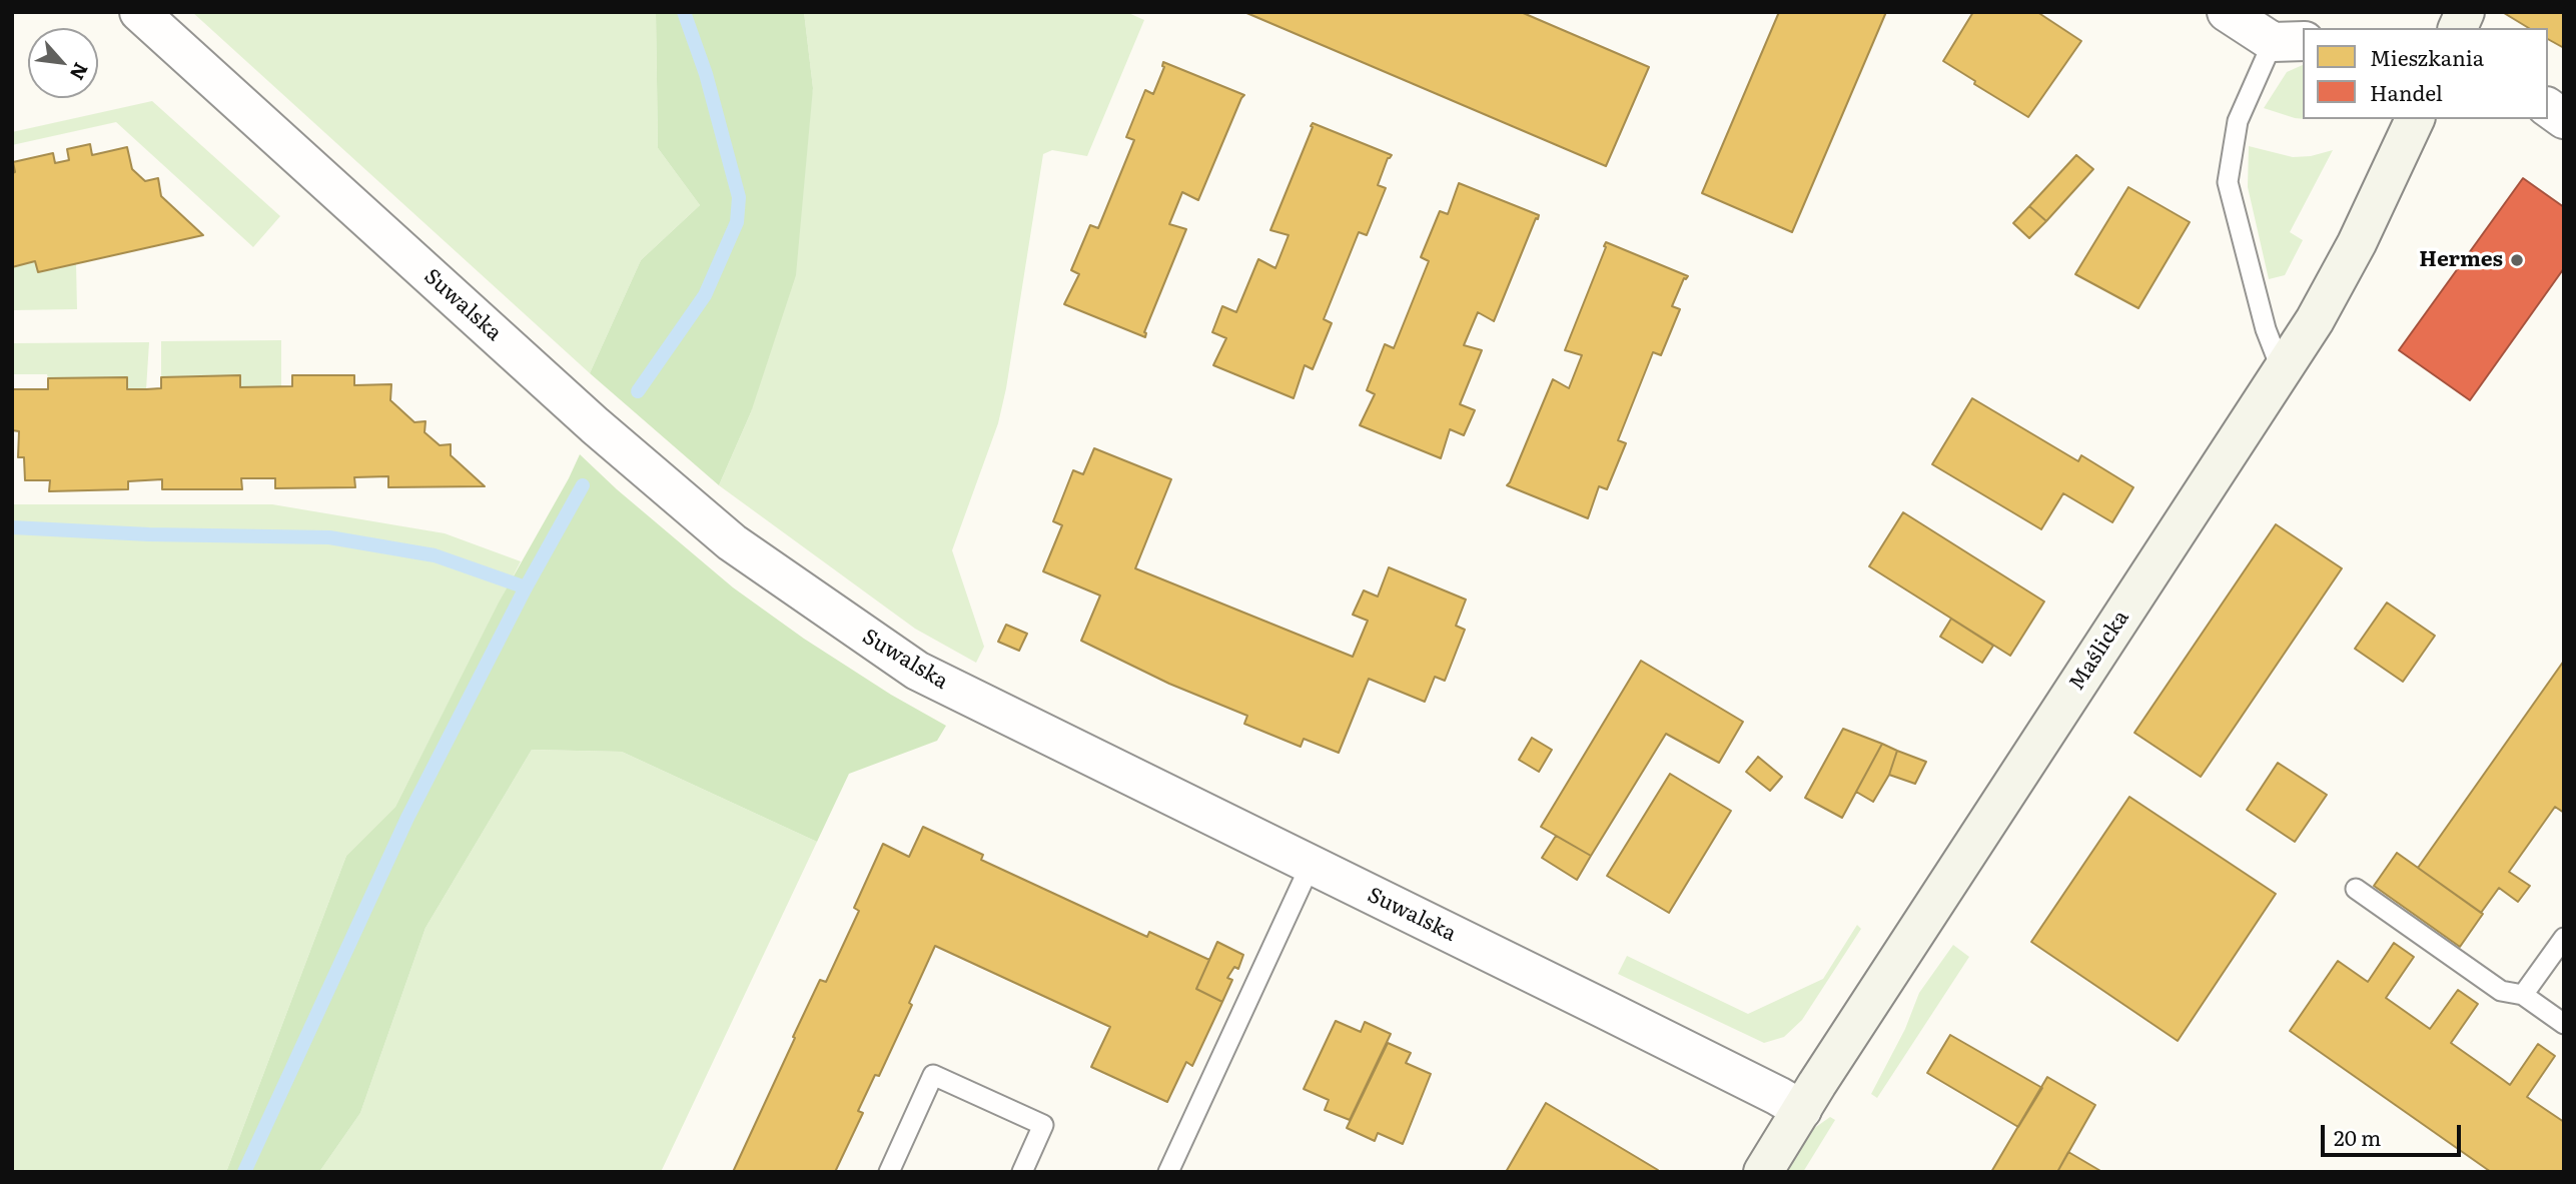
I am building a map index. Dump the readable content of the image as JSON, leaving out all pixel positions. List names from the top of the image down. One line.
{"streets":{"street":["Suwalska","Maślicka"]},"crossings":[["Suwalska","Maślicka"]],"places":["Hermes"],"legend":["Mieszkania","Handel"],"scale_bar":"20 m","north":"bottom right"}
